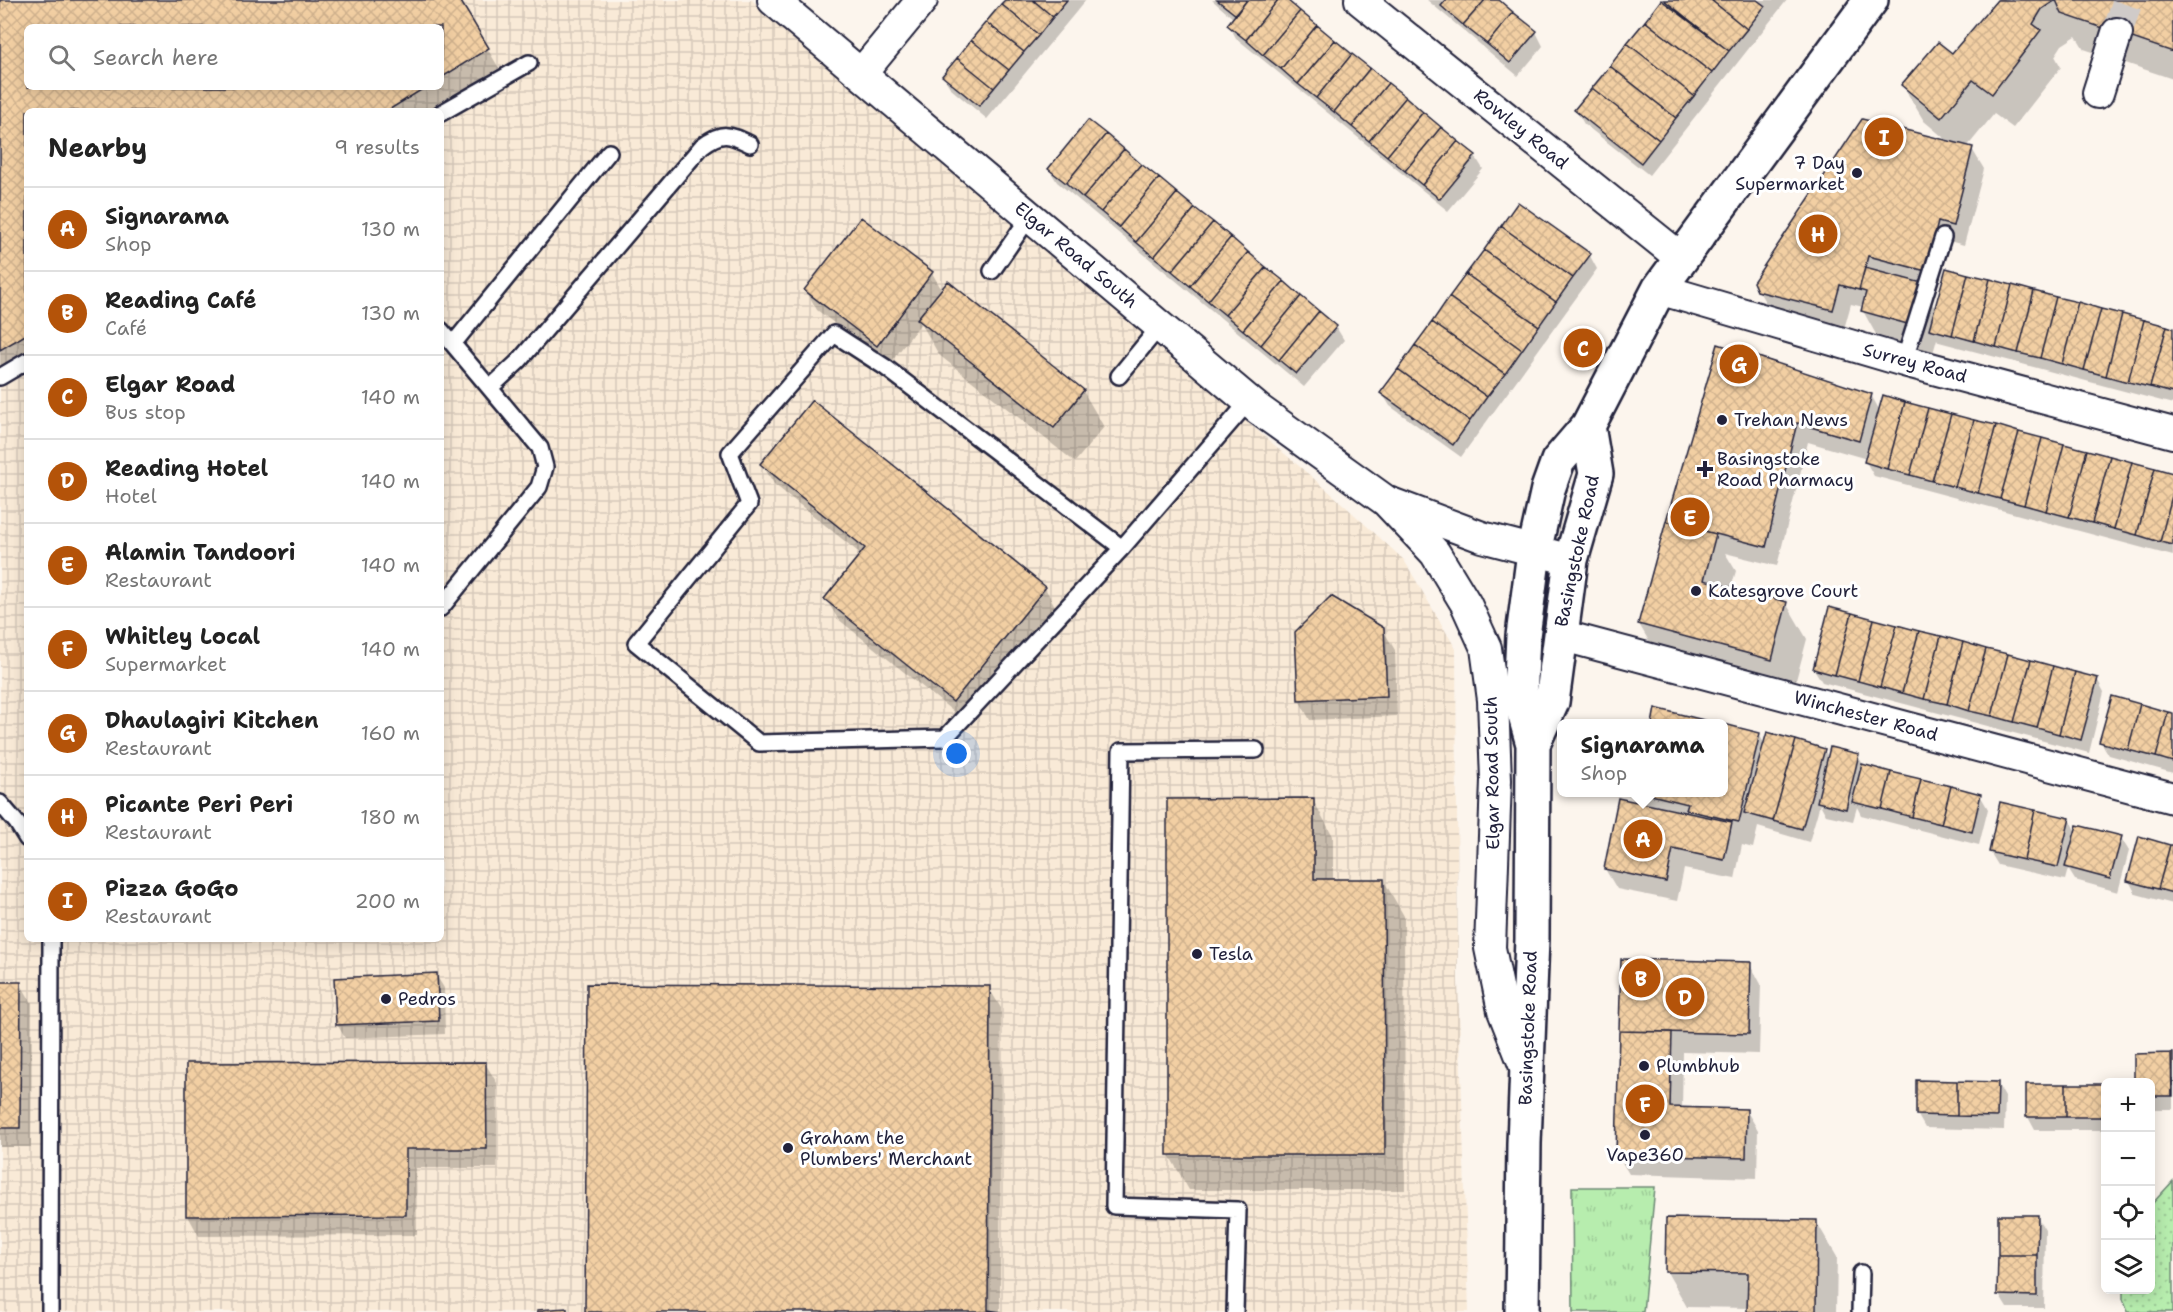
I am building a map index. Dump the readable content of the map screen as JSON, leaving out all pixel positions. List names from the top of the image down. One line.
{"streets":{"main road":["Basingstoke Road"],"street":["Rowley Road","Elgar Road South","Surrey Road","Winchester Road"]},"crossings":[["Rowley Road","Basingstoke Road"],["Elgar Road South","Basingstoke Road"],["Surrey Road","Basingstoke Road"],["Basingstoke Road","Winchester Road"]],"places":{"other":["7 Day Supermarket","Trehan News","Katesgrove Court","Tesla","Pedros","Plumbhub","Vape360","Graham the Plumbers' Merchant"],"health":["Basingstoke Road Pharmacy"]},"page":{"search":"Search here","heading":["Nearby","9 results"],"pins":["I","H","C","G","E","A","B","D","F"],"list":[{"mark":"A","name":"Signarama","note":"Shop","value":"130 m"},{"mark":"B","name":"Reading Café","note":"Café","value":"130 m"},{"mark":"C","name":"Elgar Road","note":"Bus stop","value":"140 m"},{"mark":"D","name":"Reading Hotel","note":"Hotel","value":"140 m"},{"mark":"E","name":"Alamin Tandoori","note":"Restaurant","value":"140 m"},{"mark":"F","name":"Whitley Local","note":"Supermarket","value":"140 m"},{"mark":"G","name":"Dhaulagiri Kitchen","note":"Restaurant","value":"160 m"},{"mark":"H","name":"Picante Peri Peri","note":"Restaurant","value":"180 m"},{"mark":"I","name":"Pizza GoGo","note":"Restaurant","value":"200 m"}],"popup":["Signarama","Shop"],"map_buttons":["+","−"]}}
